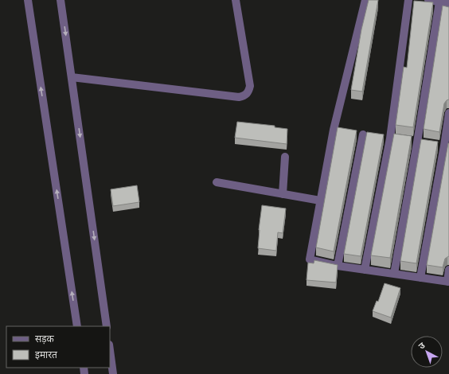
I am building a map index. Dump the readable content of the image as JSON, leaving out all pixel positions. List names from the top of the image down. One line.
{"legend":["सड़क","इमारत"],"north":"top left"}
